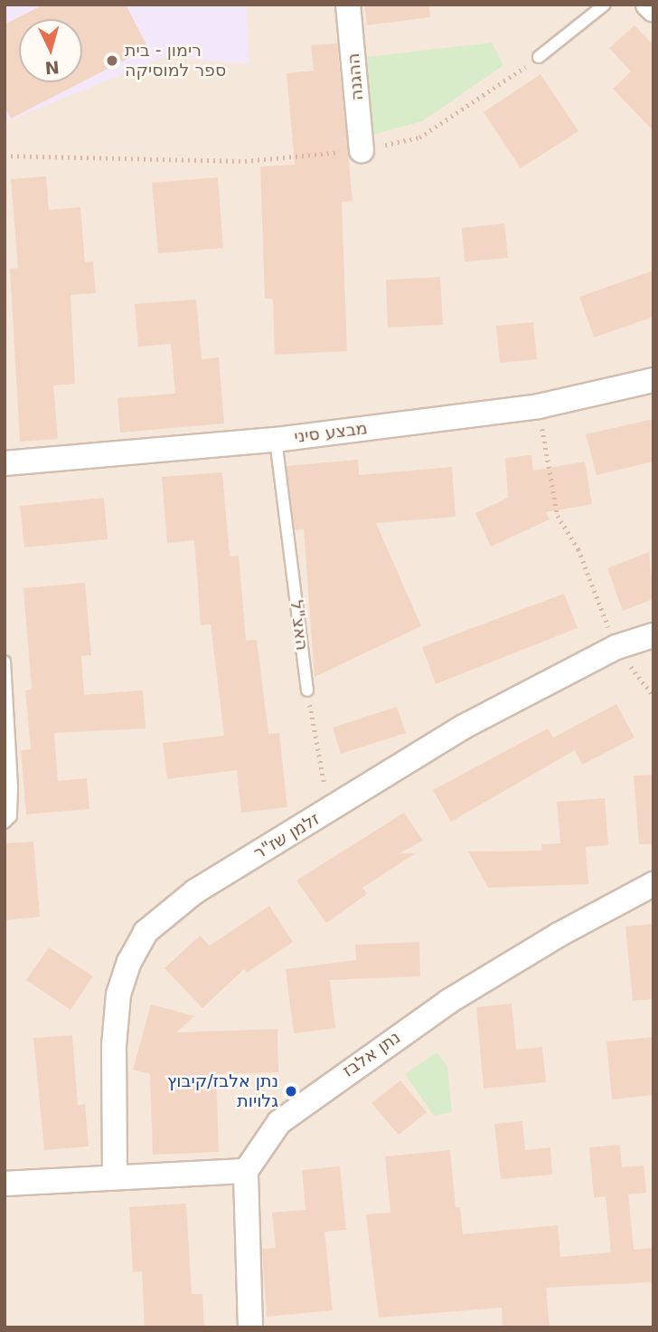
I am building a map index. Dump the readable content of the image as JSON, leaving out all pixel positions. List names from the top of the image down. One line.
{"streets":{"street":["ההגנה","מבצע סיני","זלמן שז\"ר","נתן אלבז"],"lane":["האצ\"ל"]},"crossings":[["מבצע סיני","האצ\"ל"]],"places":["רימון - בית ספר למוסיקה","נתן אלבז/קיבוץ גלויות"],"north":"bottom"}
